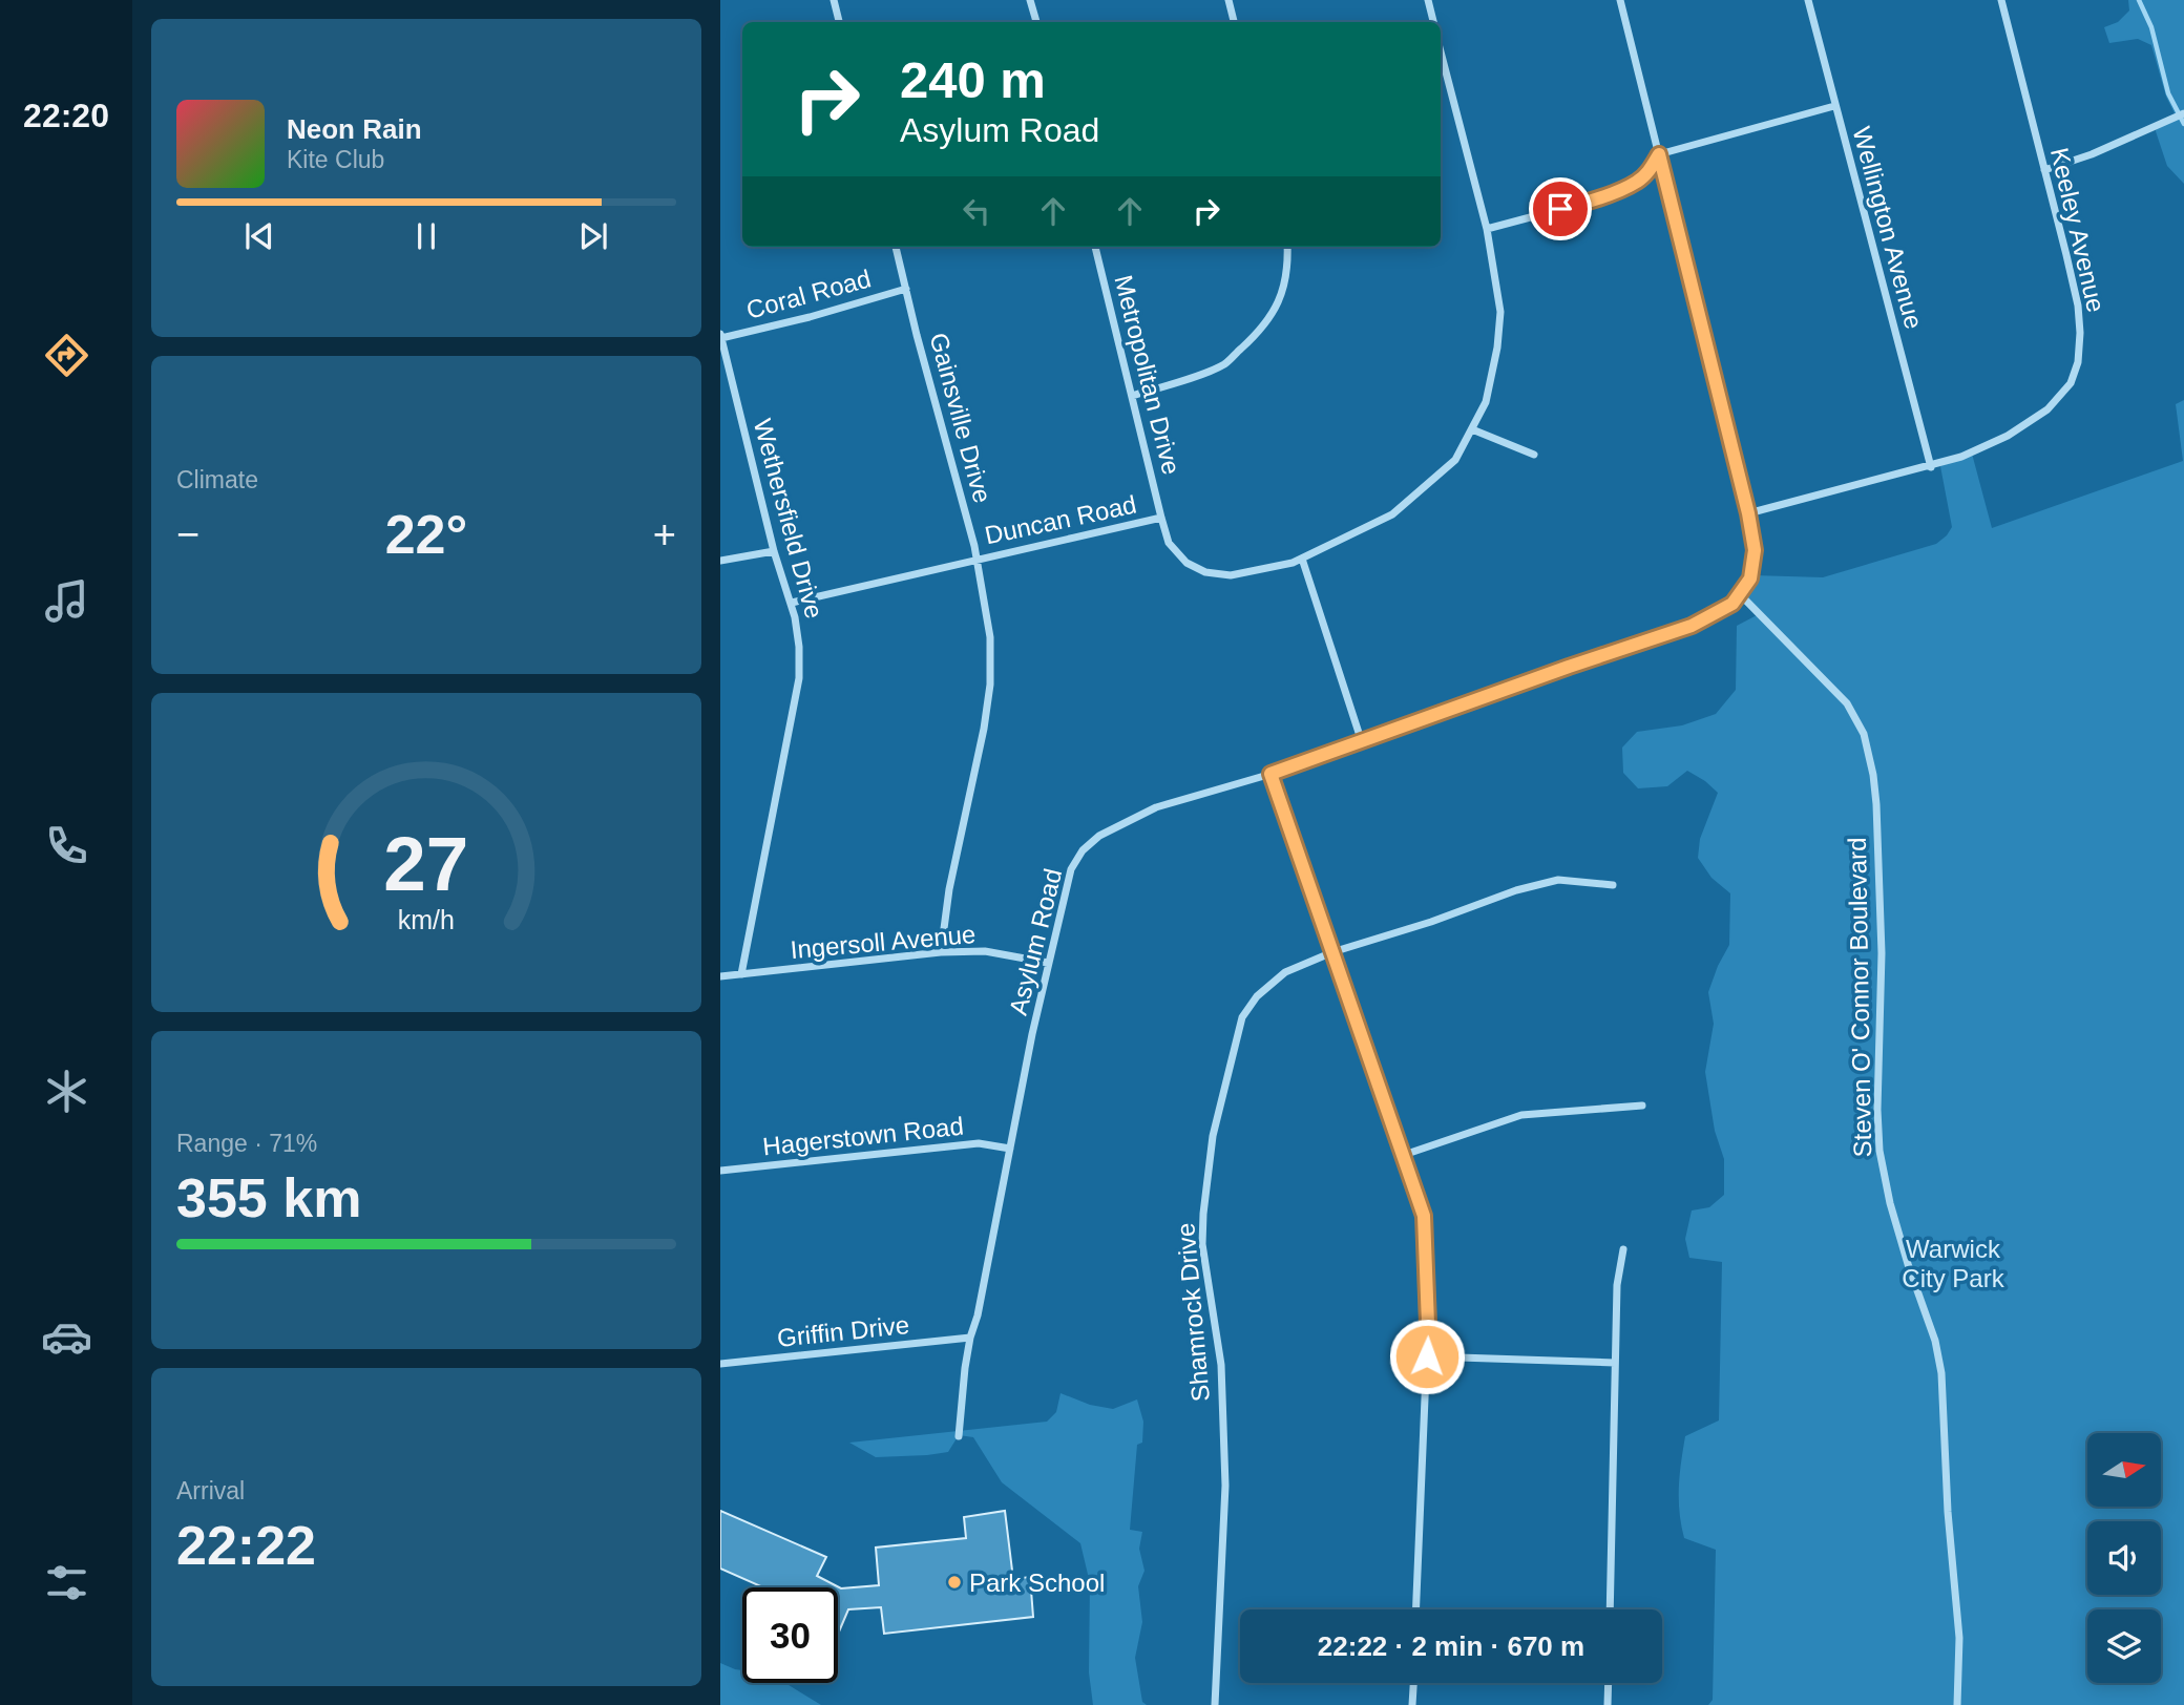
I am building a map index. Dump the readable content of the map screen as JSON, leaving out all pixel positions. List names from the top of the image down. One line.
{"streets":{"street":["Wellington Avenue","Keeley Avenue","Coral Road","Metropolitan Drive","Gainsville Drive","Wethersfield Drive","Duncan Road","Ingersoll Avenue","Asylum Road","Steven O' Connor Boulevard","Hagerstown Road","Shamrock Drive","Griffin Drive"]},"crossings":[["Wellington Avenue","Keeley Avenue"],["Coral Road","Gainsville Drive"],["Coral Road","Wethersfield Drive"],["Metropolitan Drive","Duncan Road"],["Gainsville Drive","Duncan Road"],["Gainsville Drive","Ingersoll Avenue"],["Wethersfield Drive","Duncan Road"],["Wethersfield Drive","Ingersoll Avenue"],["Ingersoll Avenue","Asylum Road"],["Asylum Road","Steven O' Connor Boulevard"],["Asylum Road","Hagerstown Road"],["Asylum Road","Griffin Drive"]],"parks":["Warwick City Park"],"places":["Park School"],"north":"right","page":{"tabs":"22:20","turn":["240 m","Asylum Road"],"song":["Neon Rain","Kite Club"],"tile":["Climate",["Range · 71%","355 km"],["Arrival","22:22"]],"heat":["−","22°","+"],"limit":"30","trip":"22:22 · 2 min · 670 m","gauge":["27","km/h"]}}
